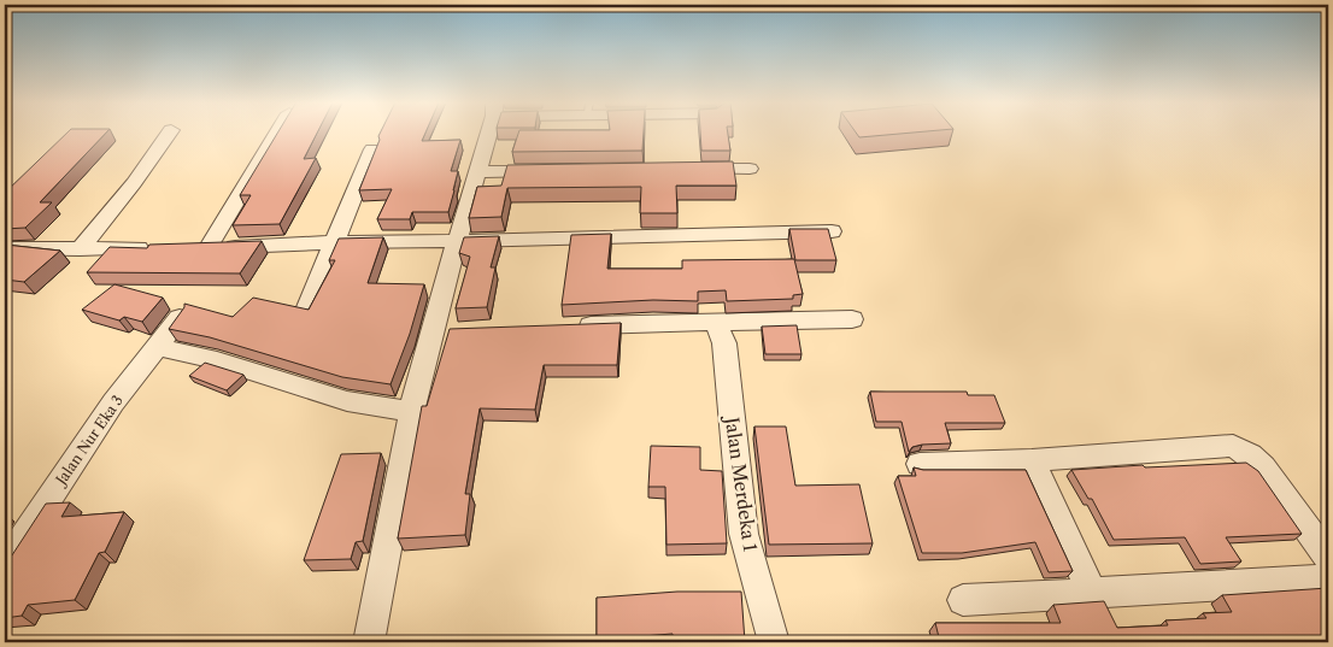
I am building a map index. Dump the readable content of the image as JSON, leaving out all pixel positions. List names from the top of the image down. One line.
{"streets":{"street":["Jalan Nur Eka 3","Jalan Merdeka 1"]}}
